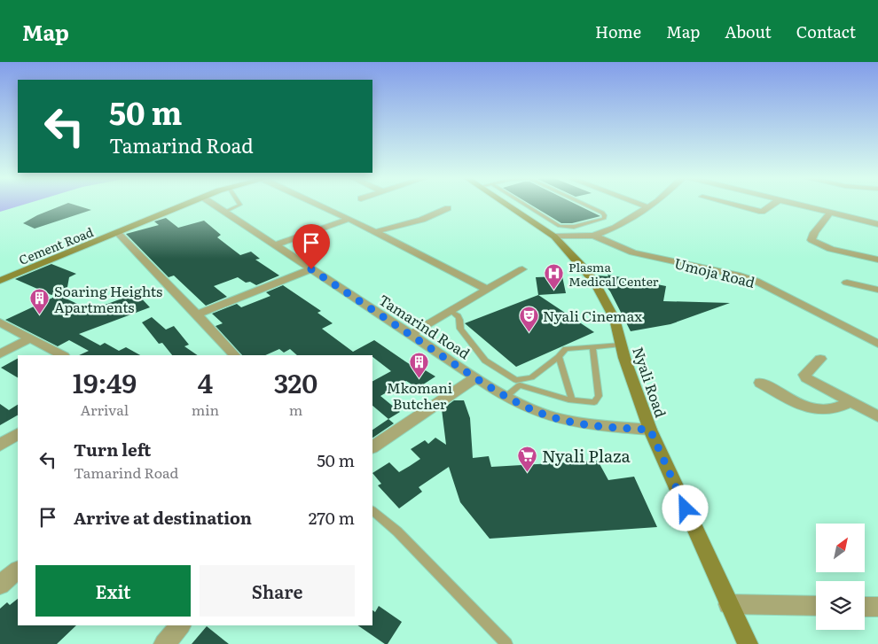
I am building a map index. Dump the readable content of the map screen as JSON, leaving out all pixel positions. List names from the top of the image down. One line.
{"streets":{"main road":["Cement Road","Nyali Road"],"street":["Umoja Road","Tamarind Road"]},"crossings":[["Tamarind Road","Nyali Road"]],"places":{"hospital":["Plasma Medical Center"],"building":["Soaring Heights Apartments","Mkomani Butcher"],"theatre":["Nyali Cinemax"],"supermarket":["Nyali Plaza"]},"north":"top right","page":{"header":"Map","nav":["Home","Map","About","Contact"],"turn":["50 m","Tamarind Road"],"eta":["19:49","Arrival","4","min","320","m"],"list":[{"name":"Turn left","note":"Tamarind Road","value":"50 m"},{"name":"Arrive at destination","value":"270 m"}],"buttons":["Exit","Share"]}}
